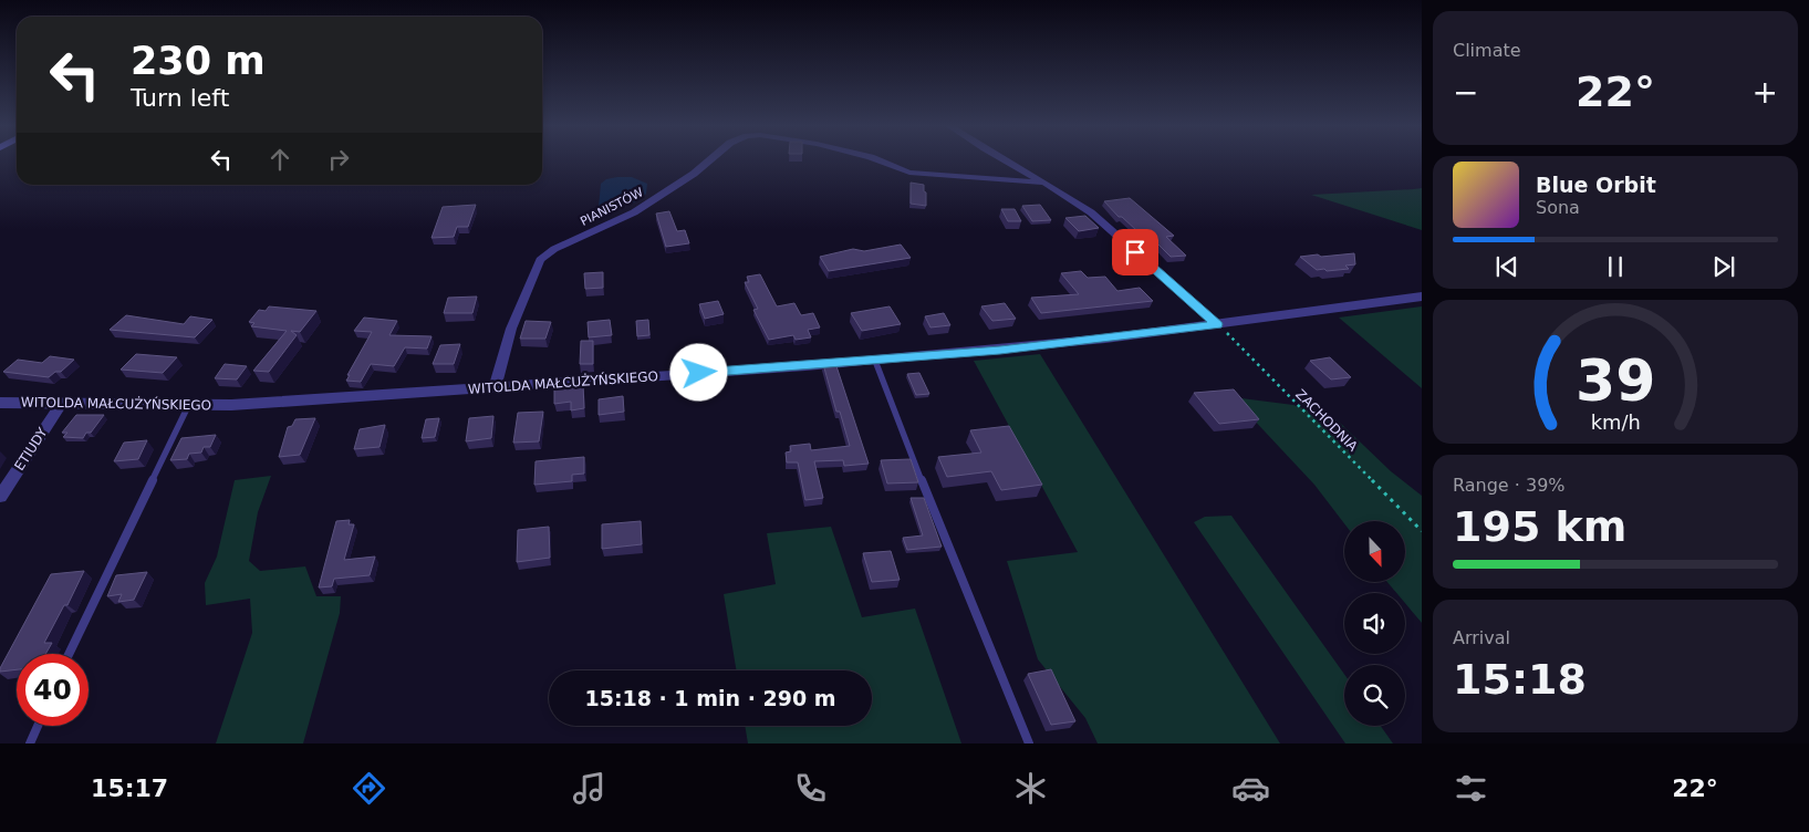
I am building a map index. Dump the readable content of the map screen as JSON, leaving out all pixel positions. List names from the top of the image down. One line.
{"streets":{"street":["PIANISTÓW","WITOLDA MAŁCUŻYŃSKIEGO","ETIUDY"],"path":["ZACHODNIA"]},"crossings":[["PIANISTÓW","WITOLDA MAŁCUŻYŃSKIEGO"],["WITOLDA MAŁCUŻYŃSKIEGO","ZACHODNIA"],["WITOLDA MAŁCUŻYŃSKIEGO","ETIUDY"]],"north":"bottom","page":{"tile":["Climate",["Range · 39%","195 km"],["Arrival","15:18"]],"turn":["230 m","Turn left"],"heat":["−","22°","+"],"song":["Blue Orbit","Sona"],"limit":"40","trip":"15:18 · 1 min · 290 m","tabs":["15:17","22°"],"gauge":["39","km/h"]}}
